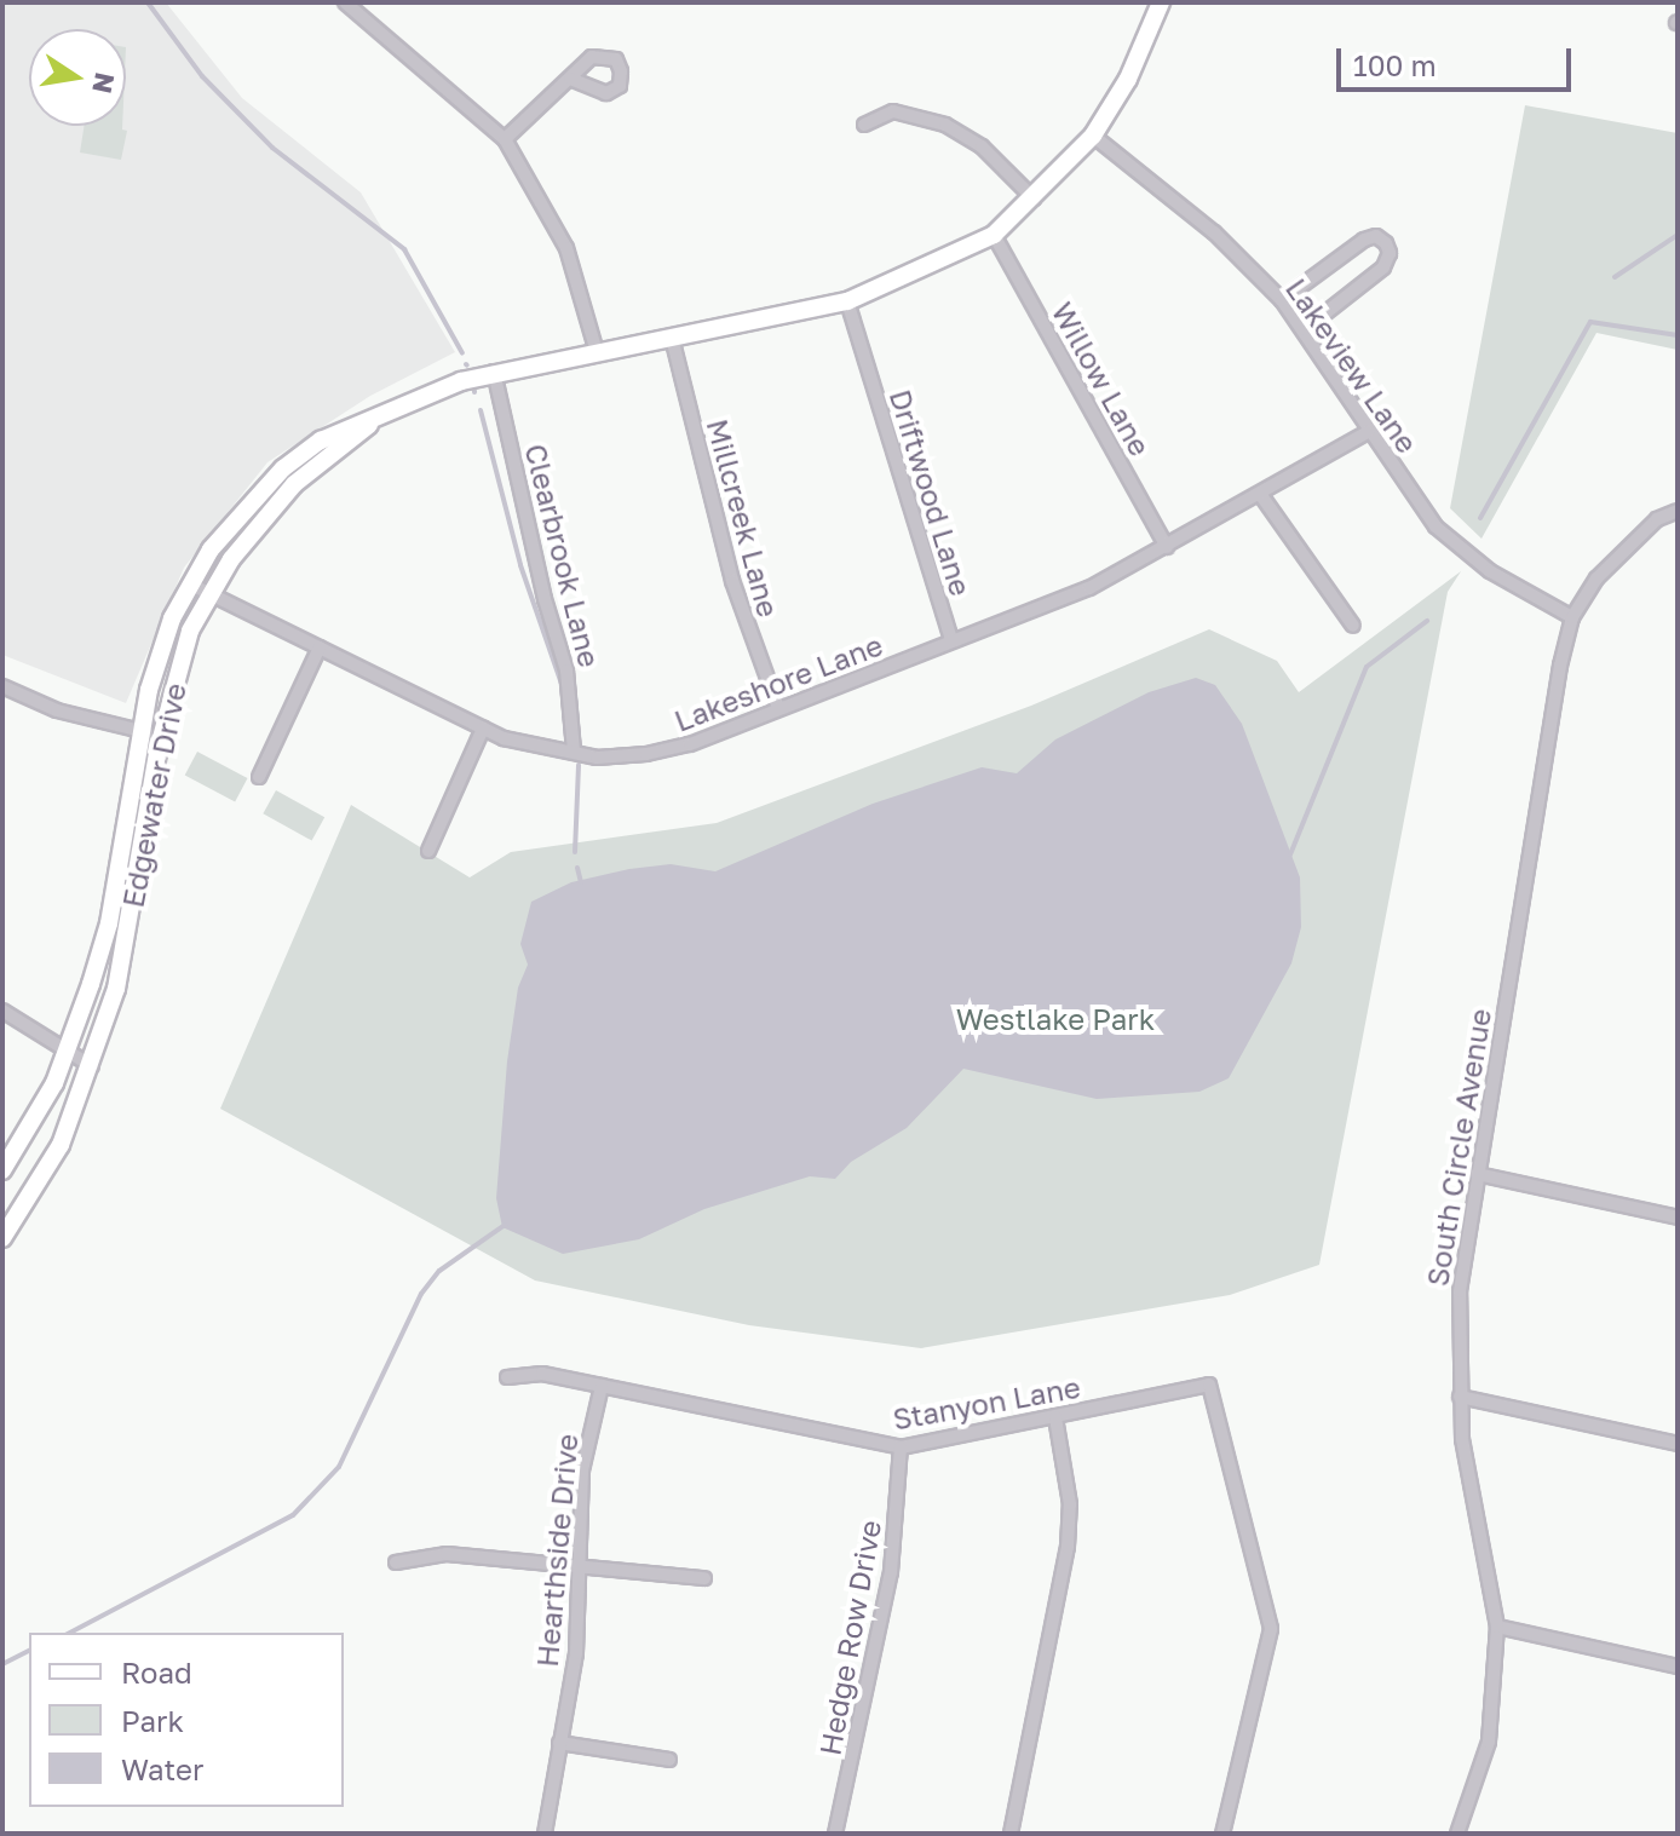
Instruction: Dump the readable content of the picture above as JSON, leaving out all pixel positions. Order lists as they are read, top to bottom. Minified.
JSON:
{"streets":{"street":["Lakeview Lane","Willow Lane","Driftwood Lane","Millcreek Lane","Clearbrook Lane","Lakeshore Lane","Edgewater Drive","South Circle Avenue","Stanyon Lane","Hearthside Drive","Hedge Row Drive"]},"crossings":[["Lakeview Lane","Lakeshore Lane"],["Lakeview Lane","Edgewater Drive"],["Lakeview Lane","South Circle Avenue"],["Willow Lane","Lakeshore Lane"],["Willow Lane","Edgewater Drive"],["Driftwood Lane","Lakeshore Lane"],["Driftwood Lane","Edgewater Drive"],["Millcreek Lane","Lakeshore Lane"],["Millcreek Lane","Edgewater Drive"],["Clearbrook Lane","Lakeshore Lane"],["Clearbrook Lane","Edgewater Drive"],["Lakeshore Lane","Edgewater Drive"],["Stanyon Lane","Hearthside Drive"],["Stanyon Lane","Hedge Row Drive"]],"parks":["Westlake Park"],"legend":["Road","Park","Water"],"scale_bar":"100 m","north":"right"}
